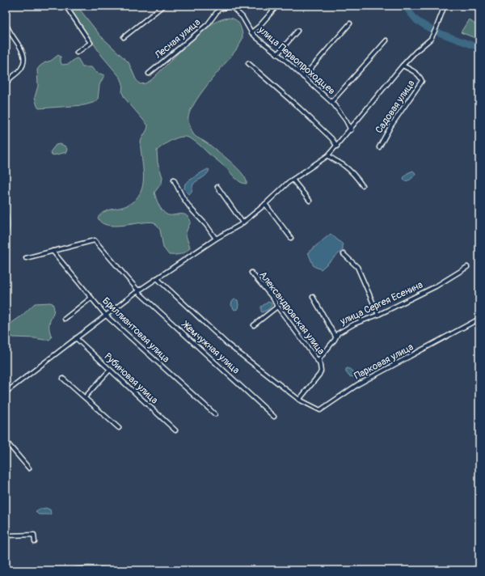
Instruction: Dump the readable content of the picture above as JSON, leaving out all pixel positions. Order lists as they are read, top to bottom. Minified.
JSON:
{"streets":{"street":["Лесная улица","улица Первопроходцев","Садовая улица","улица Сергея Есенина","Александровская улица","Бриллиантовая улица","Жемчужная улица","Парковая улица","Рубиновая улица"]},"crossings":[["Лесная улица","улица Первопроходцев"],["улица Сергея Есенина","Александровская улица"],["улица Сергея Есенина","Парковая улица"],["Бриллиантовая улица","Жемчужная улица"]]}
